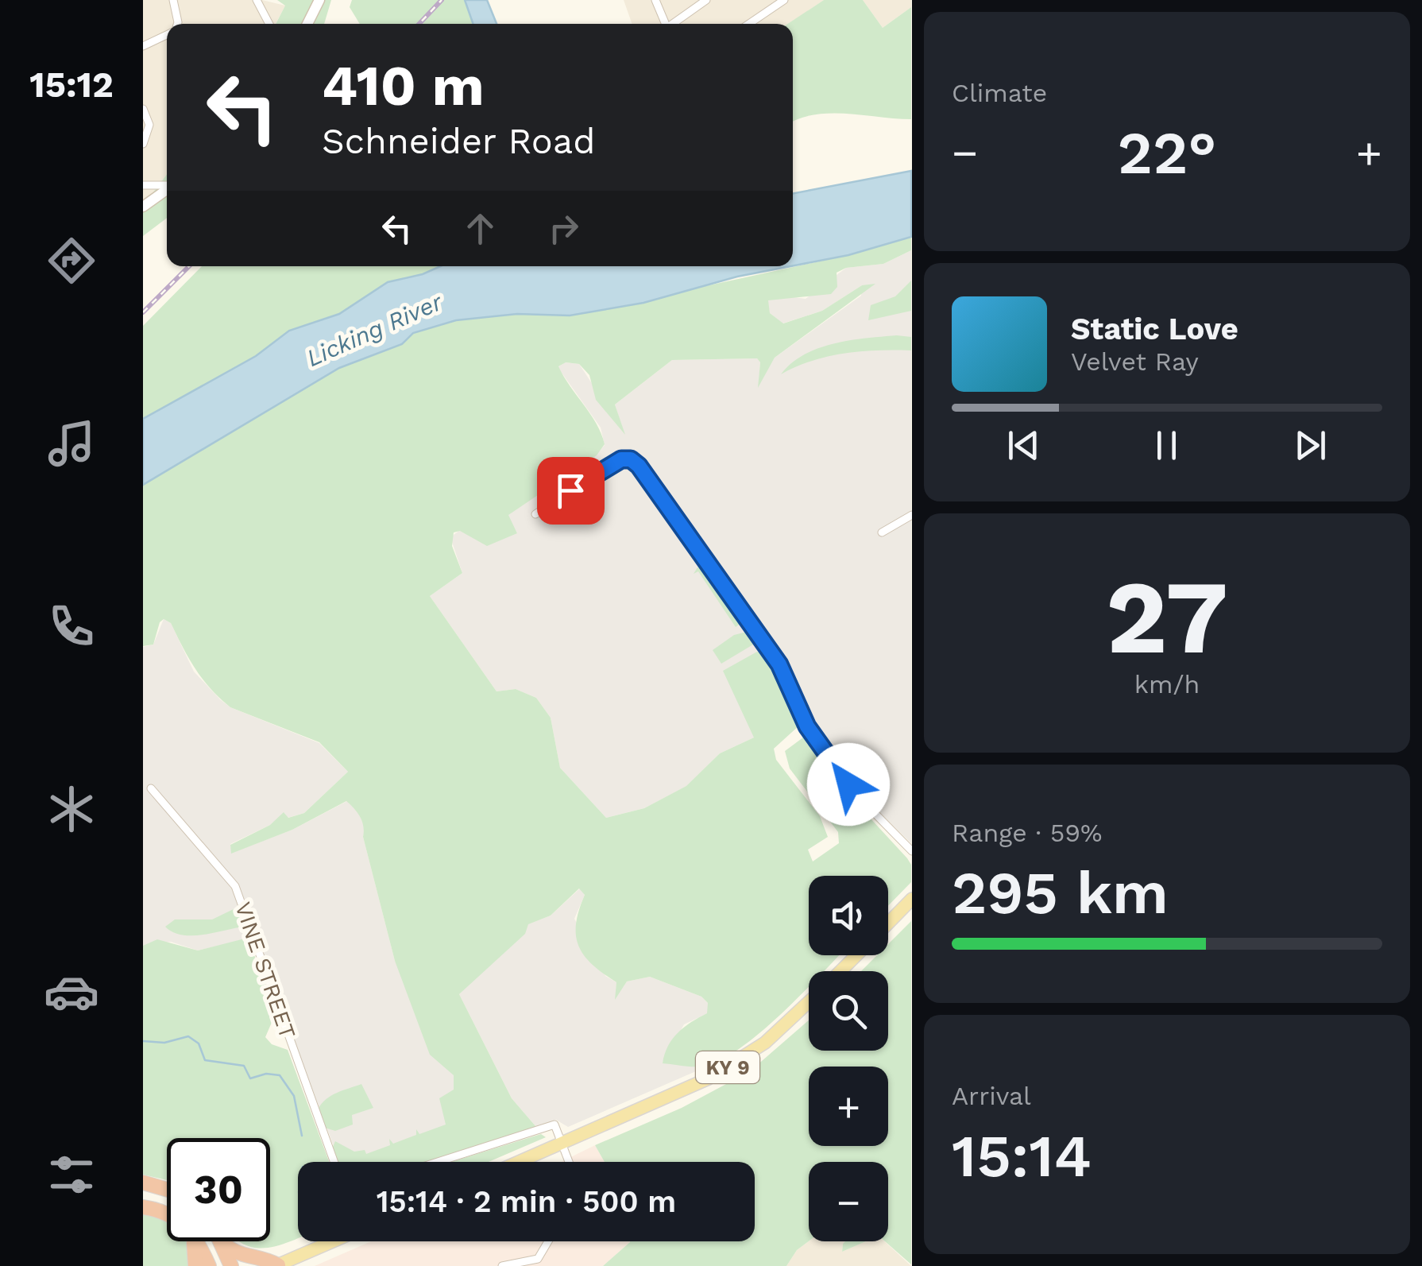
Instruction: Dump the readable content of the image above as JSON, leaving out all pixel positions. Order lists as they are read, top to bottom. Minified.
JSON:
{"streets":{"main road":["KY 9"],"street":["VINE STREET"]},"water":["Licking River"],"page":{"tabs":"15:12","tile":["Climate",["27","km/h"],["Range · 59%","295 km"],["Arrival","15:14"]],"turn":["410 m","Schneider Road"],"heat":["−","22°","+"],"song":["Static Love","Velvet Ray"],"map_buttons":["+","−"],"limit":"30","trip":"15:14 · 2 min · 500 m"}}
